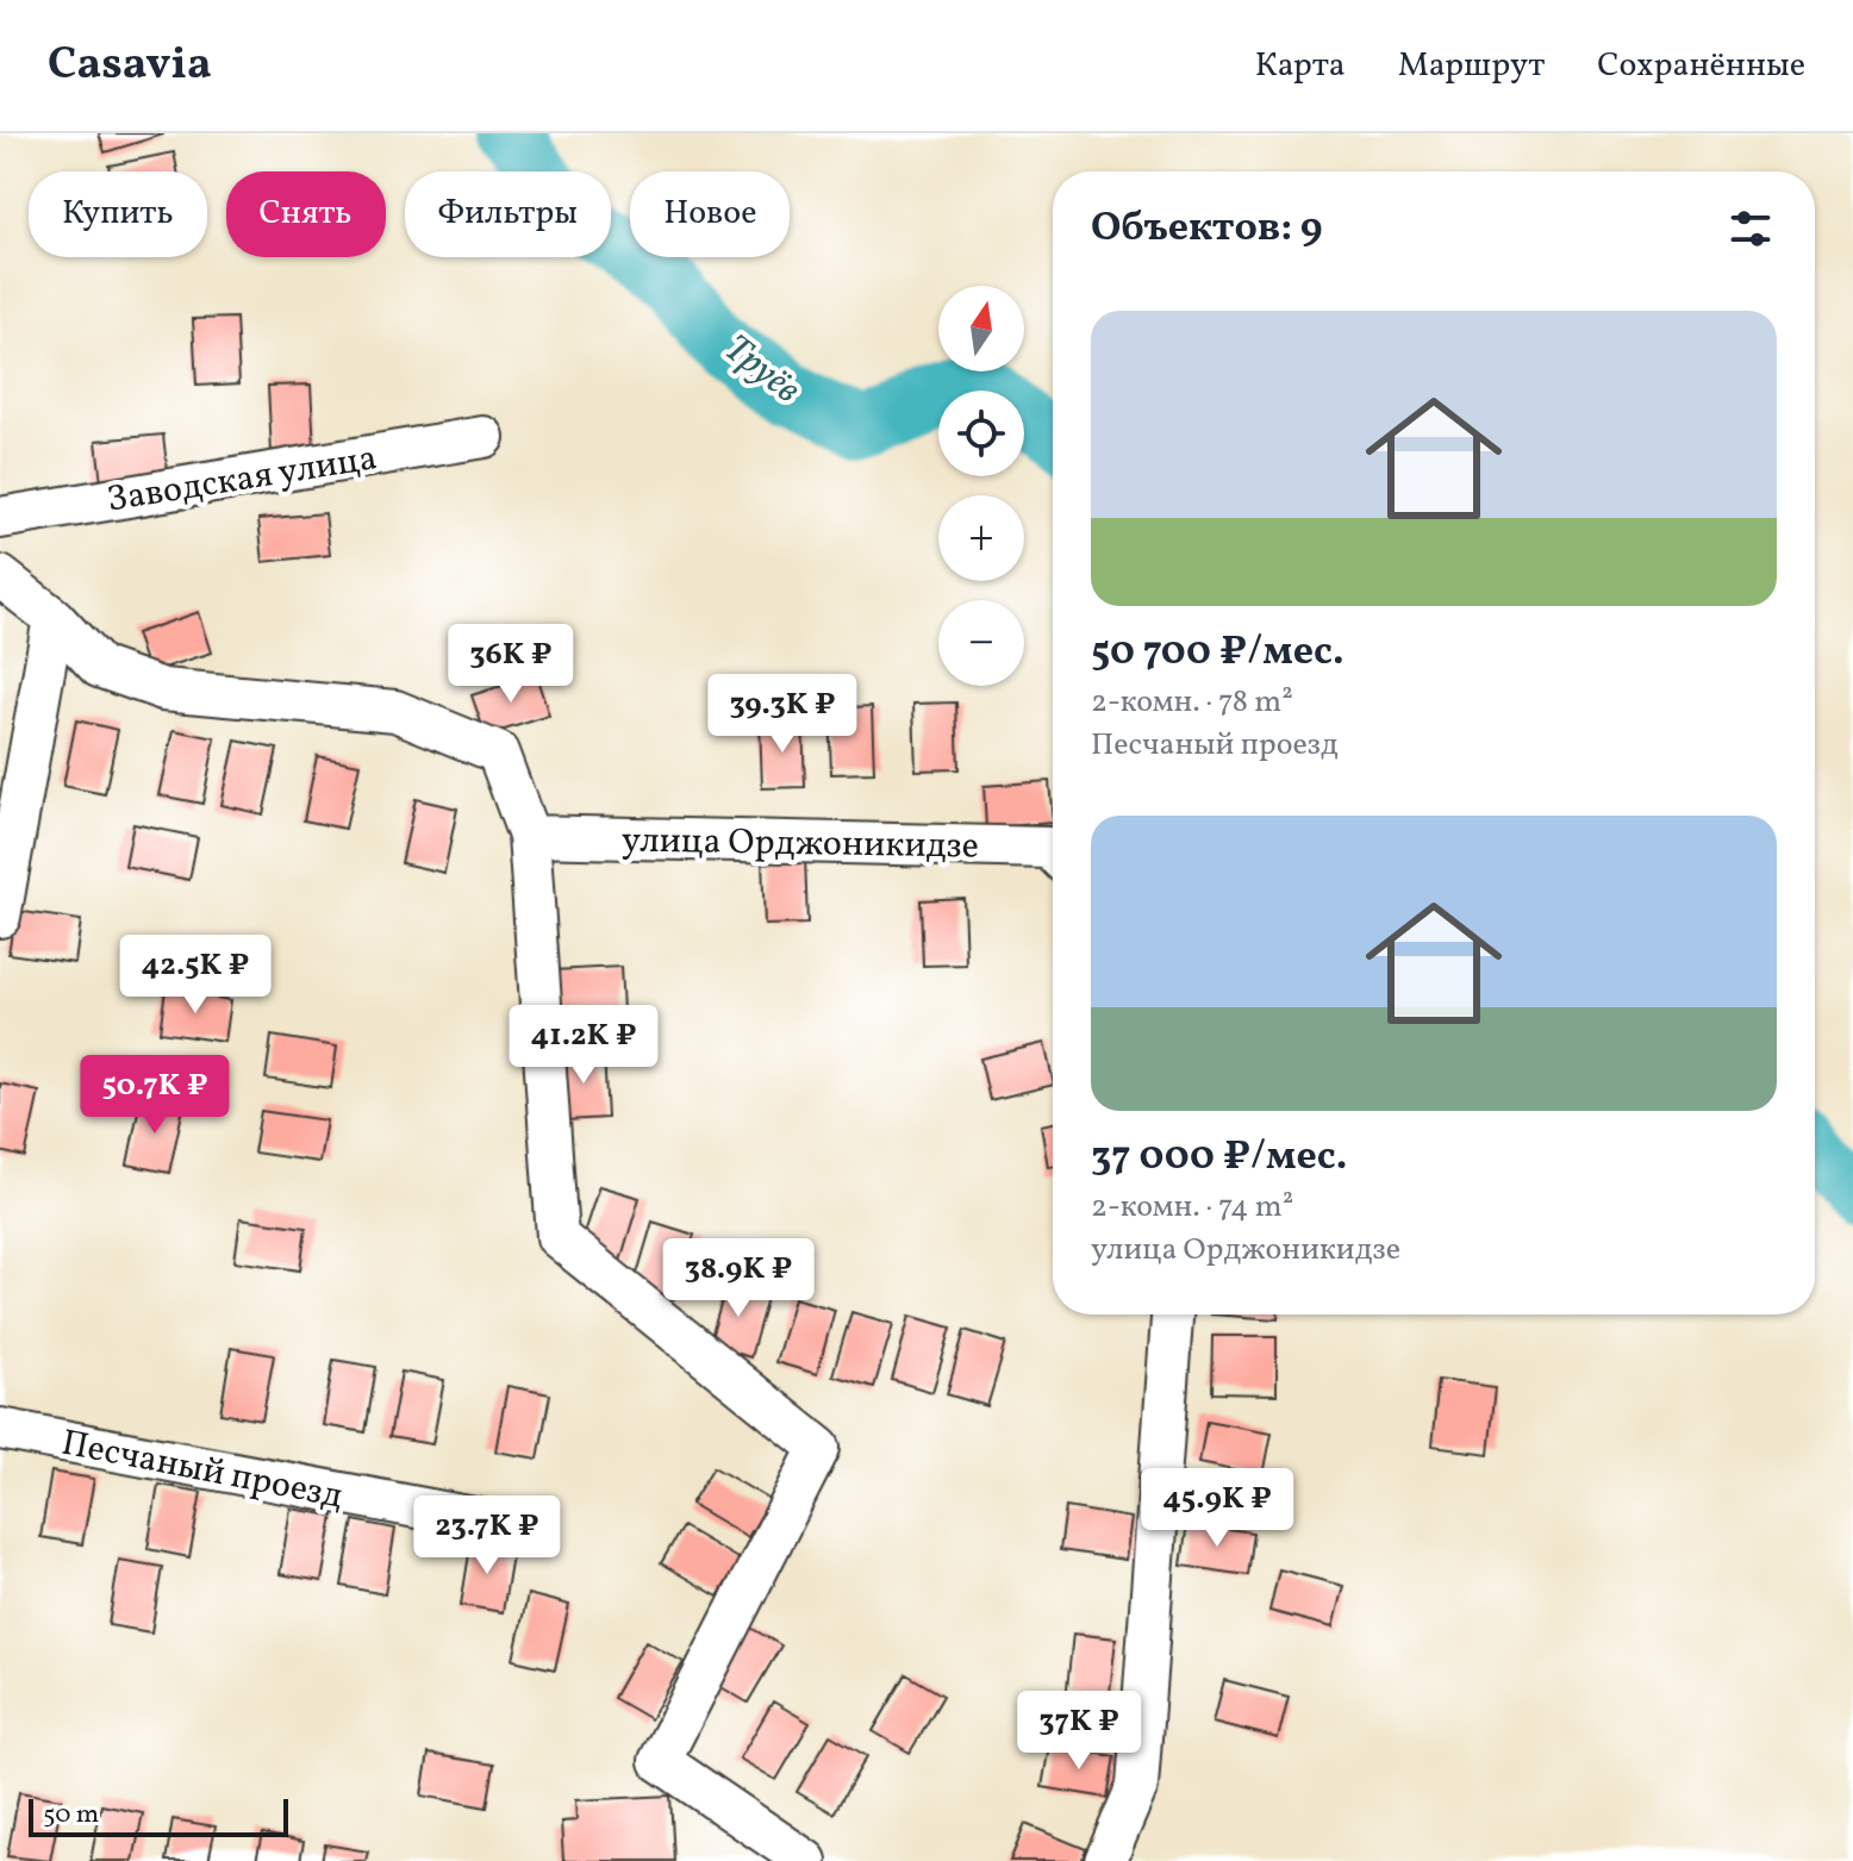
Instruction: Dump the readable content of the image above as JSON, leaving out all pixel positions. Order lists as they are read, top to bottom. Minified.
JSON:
{"streets":{"street":["Заводская улица","улица Орджоникидзе","Песчаный проезд"]},"water":["Труёв"],"scale_bar":"50 m","north":"top","page":{"header":"Casavia","nav":["Карта","Маршрут","Сохранённые"],"chip":["Купить","Снять","Фильтры","Новое"],"heading":"Объектов: 9","map_buttons":["+","−"],"list":[{"name":"50 700 ₽/мес.","note":"2-комн. · 78 m² · Песчаный проезд"},{"name":"37 000 ₽/мес.","note":"2-комн. · 74 m² · улица Орджоникидзе"}],"price":["36K ₽","39.3K ₽","42.5K ₽","41.2K ₽","50.7K ₽","38.9K ₽","45.9K ₽","23.7K ₽","37K ₽"],"scale":"50 m"}}
